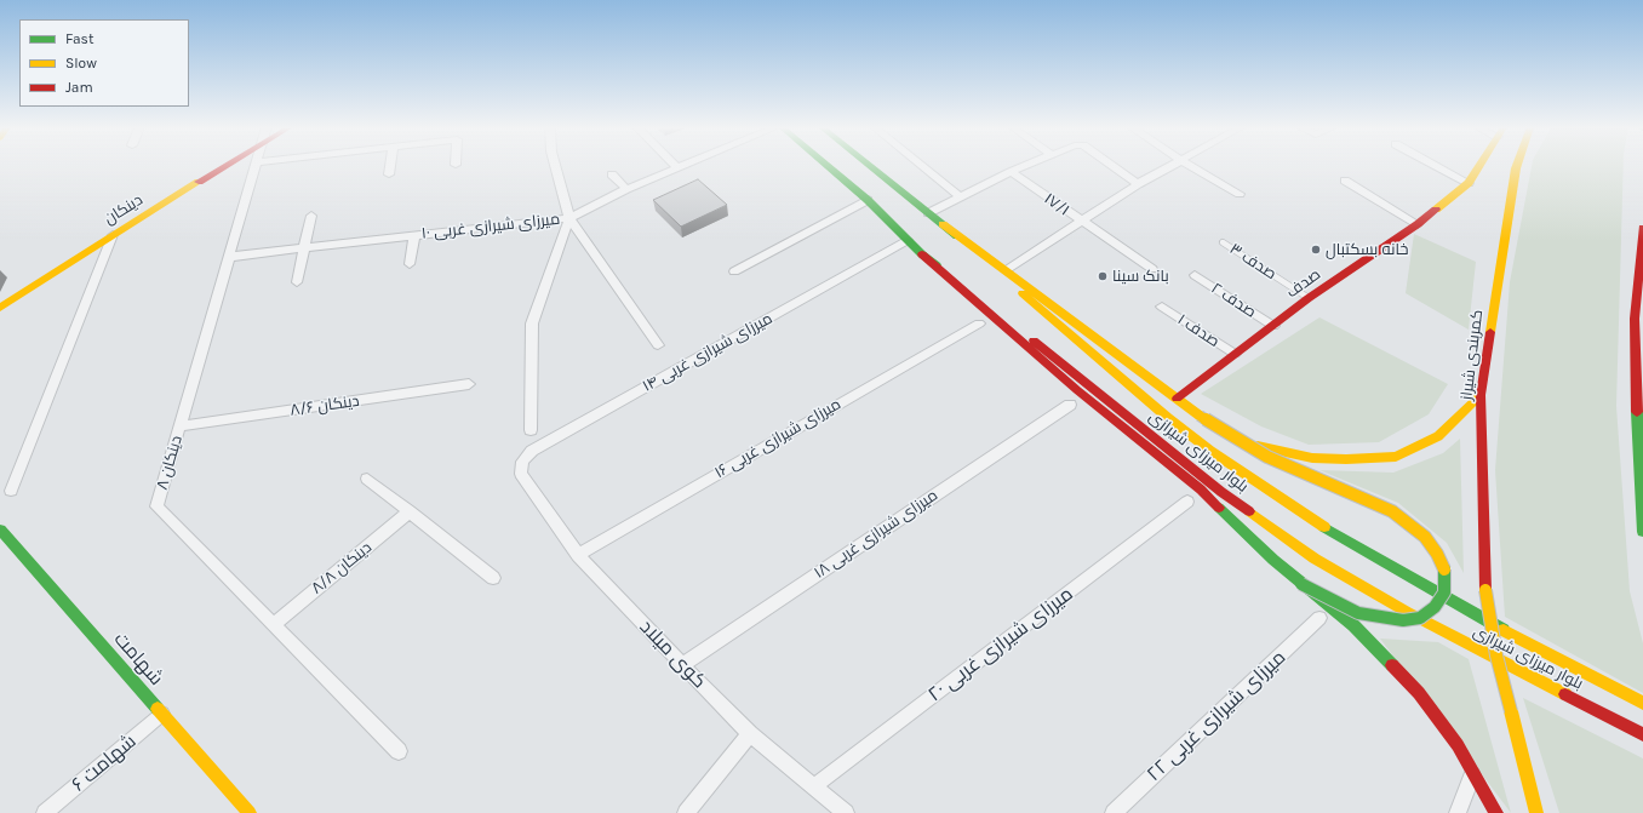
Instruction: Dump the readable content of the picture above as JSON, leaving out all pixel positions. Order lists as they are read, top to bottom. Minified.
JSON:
{"streets":{"main road":["دینکان","صدف","کمربندی شیراز","بلوار میرزای شیرازی","شهامت"],"street":["۱۷/۱","۱۰ میرزای شیرازی غربی","۲ صدف","۱ صدف","۱۴ میرزای شیرازی غربی","۸/۶ دینکان","۱۶ میرزای شیرازی غربی","۸ دینکان","۱۸ میرزای شیرازی غربی","۸/۸ دینکان","۲۰ میرزای شیرازی غربی","کوی میلاد","۲۲ میرزای شیرازی غربی","۶ شهامت"],"lane":["صدف ۳"]},"crossings":[["۱۰ میرزای شیرازی غربی","۸ دینکان"],["صدف ۳","صدف"],["صدف","۲ صدف"],["صدف","۱ صدف"],["۱۴ میرزای شیرازی غربی","بلوار میرزای شیرازی"],["۱۴ میرزای شیرازی غربی","کوی میلاد"],["۸/۶ دینکان","۸ دینکان"],["۱۶ میرزای شیرازی غربی","کوی میلاد"],["۸ دینکان","۸/۸ دینکان"],["۱۸ میرزای شیرازی غربی","کوی میلاد"],["۲۰ میرزای شیرازی غربی","کوی میلاد"],["شهامت","۶ شهامت"]],"places":["خانه بسکتبال","بانک سینا"],"legend":["Fast","Slow","Jam"]}
